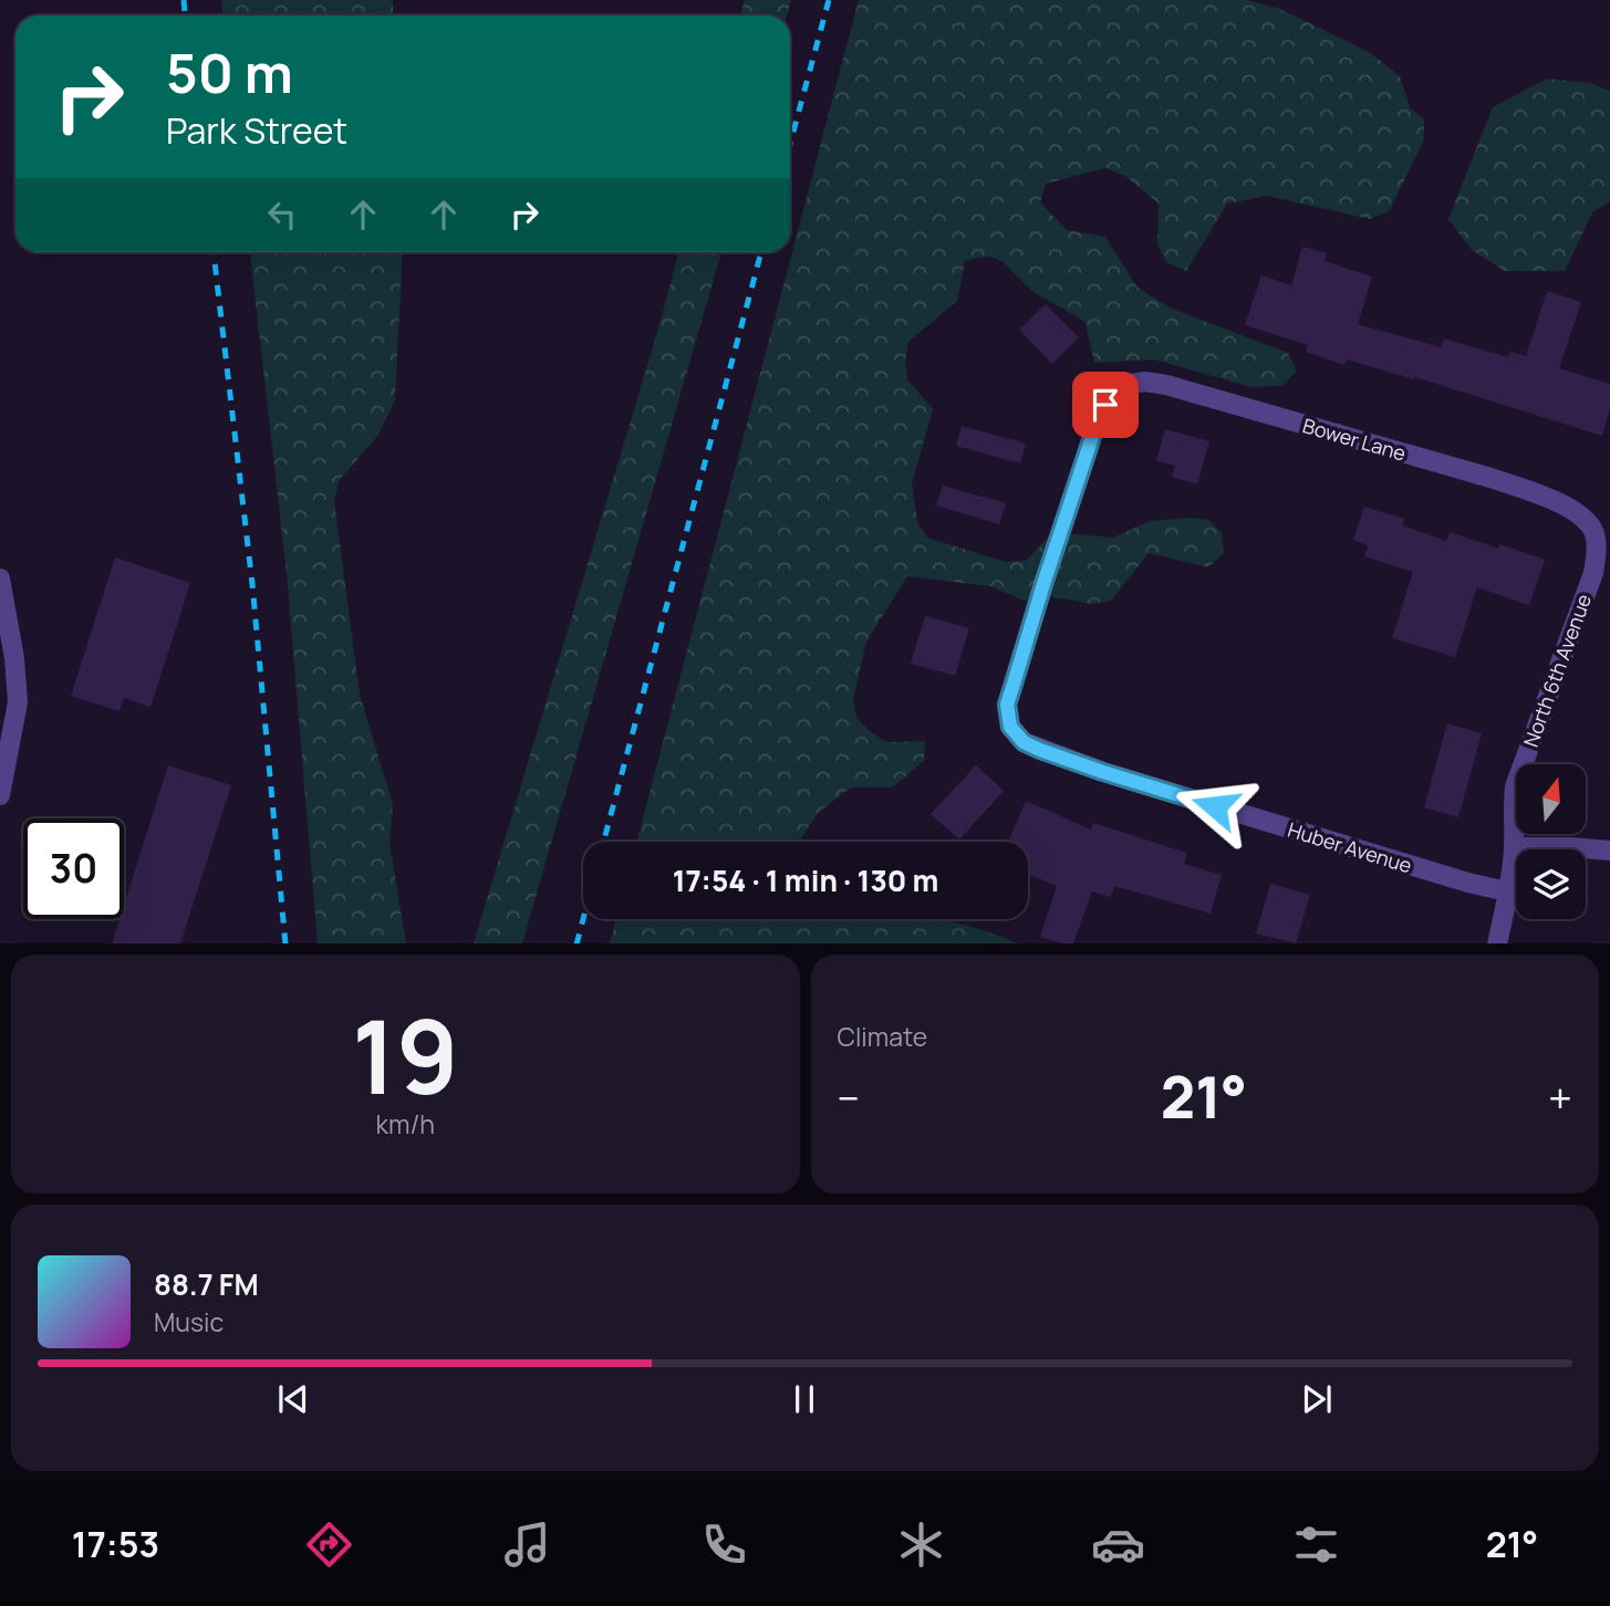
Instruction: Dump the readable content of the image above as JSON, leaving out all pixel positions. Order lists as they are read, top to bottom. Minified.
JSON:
{"streets":{"street":["Bower Lane","North 6th Avenue","Huber Avenue"]},"crossings":[["Bower Lane","North 6th Avenue"],["Bower Lane","Huber Avenue"],["North 6th Avenue","Huber Avenue"]],"north":"top","page":{"turn":["50 m","Park Street"],"limit":"30","trip":"17:54 · 1 min · 130 m","tile":[["19","km/h"],"Climate"],"heat":["−","21°","+"],"song":["88.7 FM","Music"],"tabs":["17:53","21°"]}}
